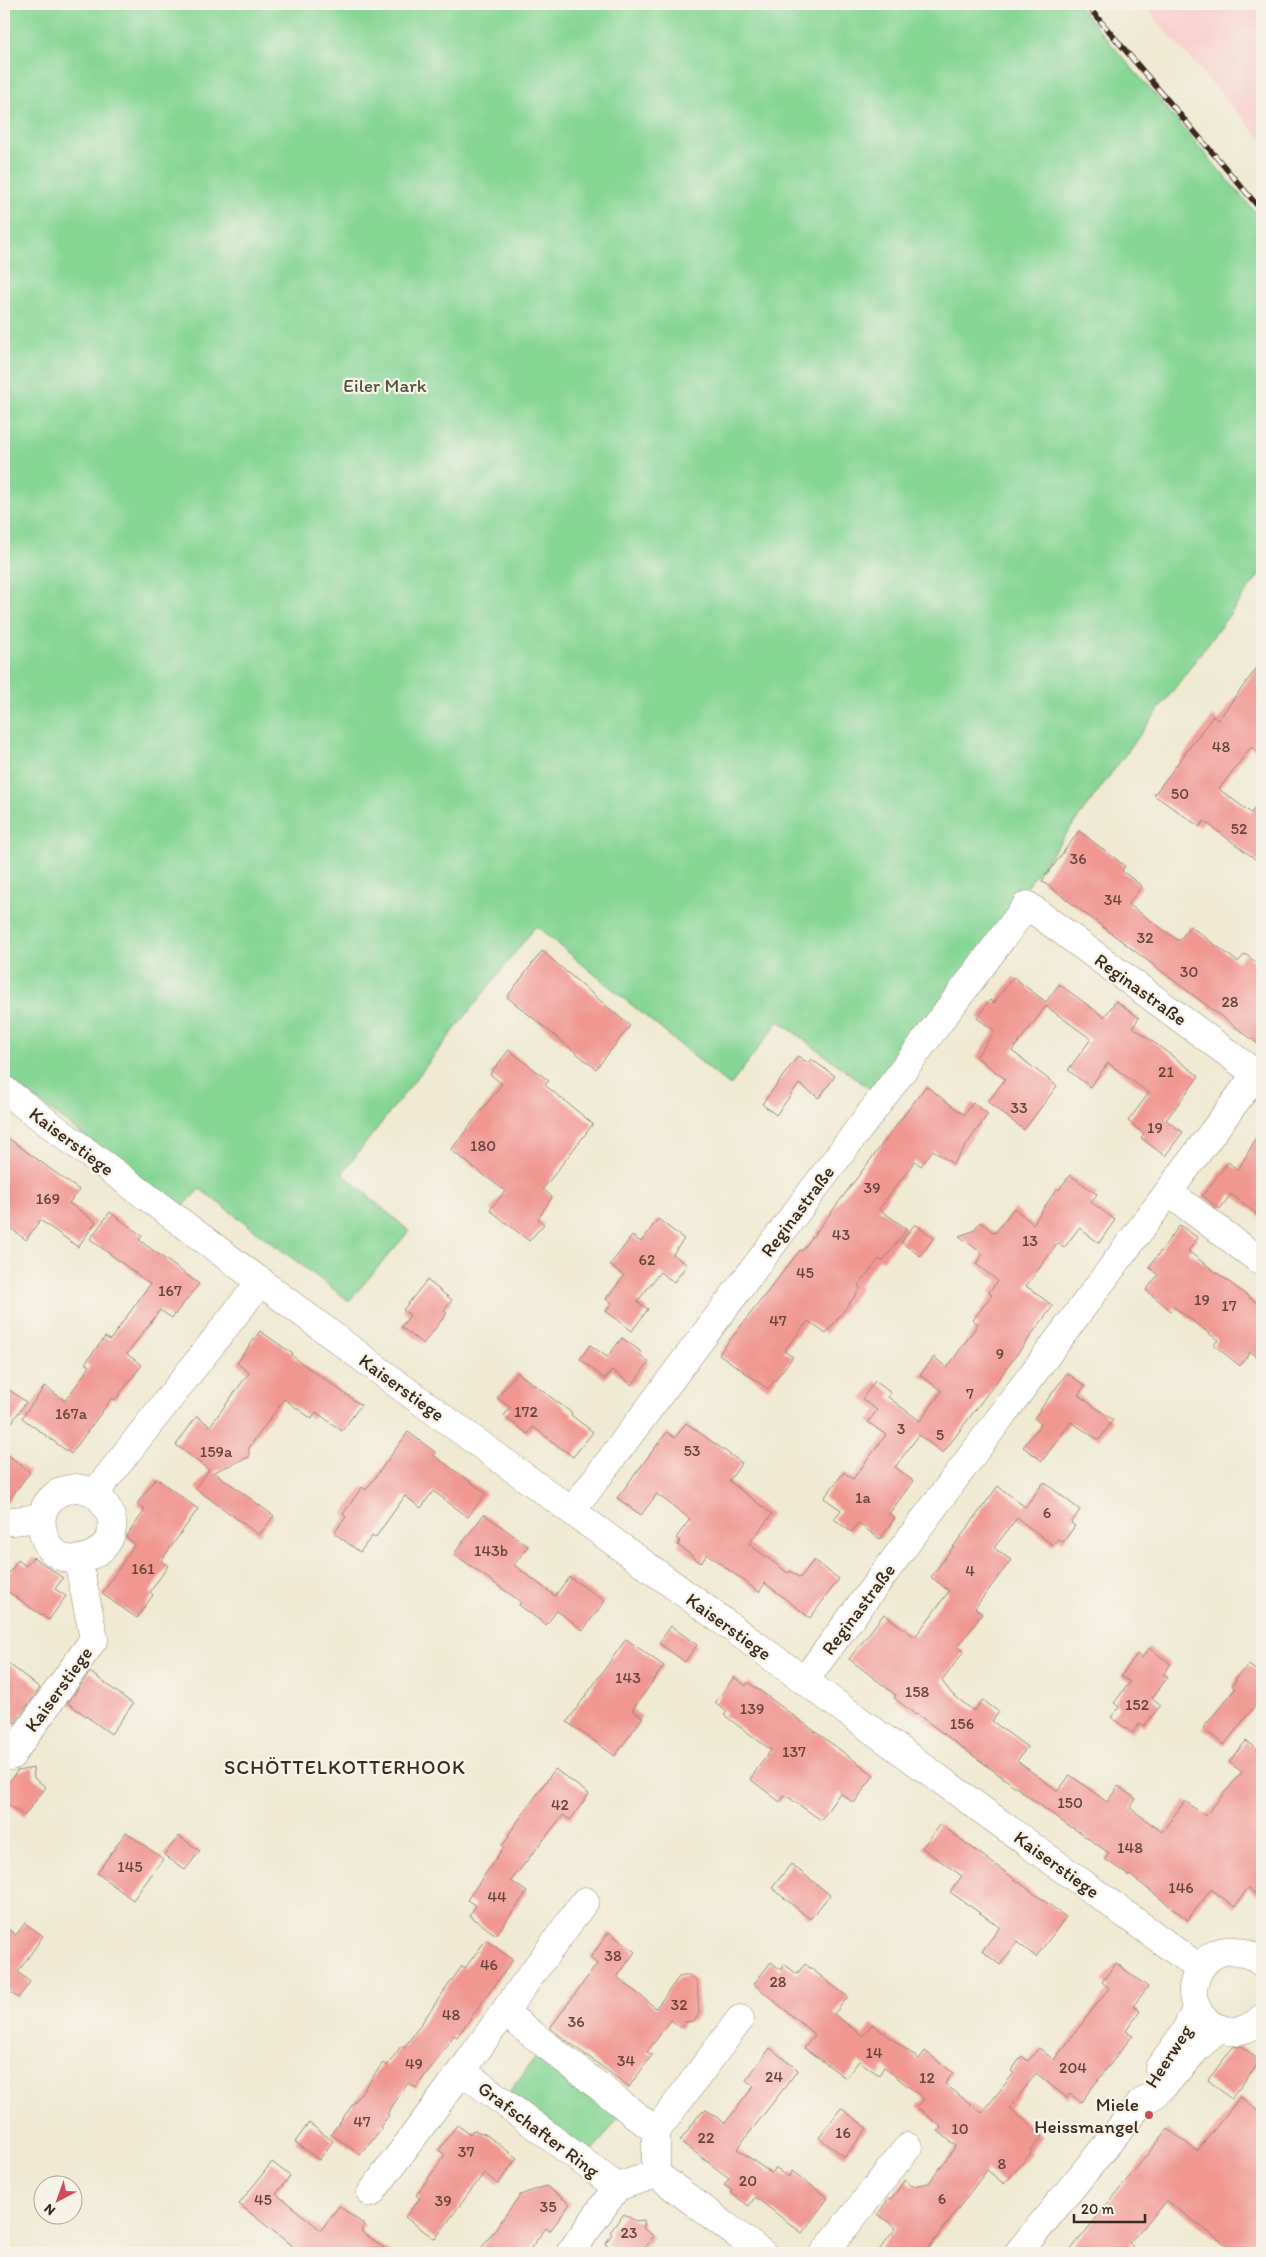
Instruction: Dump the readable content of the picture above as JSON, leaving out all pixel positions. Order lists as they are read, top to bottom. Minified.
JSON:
{"streets":{"street":["Reginastraße","Kaiserstiege","Heerweg","Grafschafter Ring"]},"crossings":[["Reginastraße","Kaiserstiege"]],"districts":["SCHÖTTELKOTTERHOOK"],"parks":["Eiler Mark"],"places":["Miele Heissmangel"],"house_numbers":["48","50","52","36","34","32","30","28","21","33","19","180","39","169","43","13","62","45","167","19","17","47","9","7","172","167a","3","5","53","159a","1a","6","143b","161","4","143","158","152","139","156","137","150","42","148","145","146","44","38","46","28","32","48","36","14","34","49","204","24","12","47","10","16","22","37","8","20","6","45","39","35","23"],"scale_bar":"20 m","north":"bottom left"}
